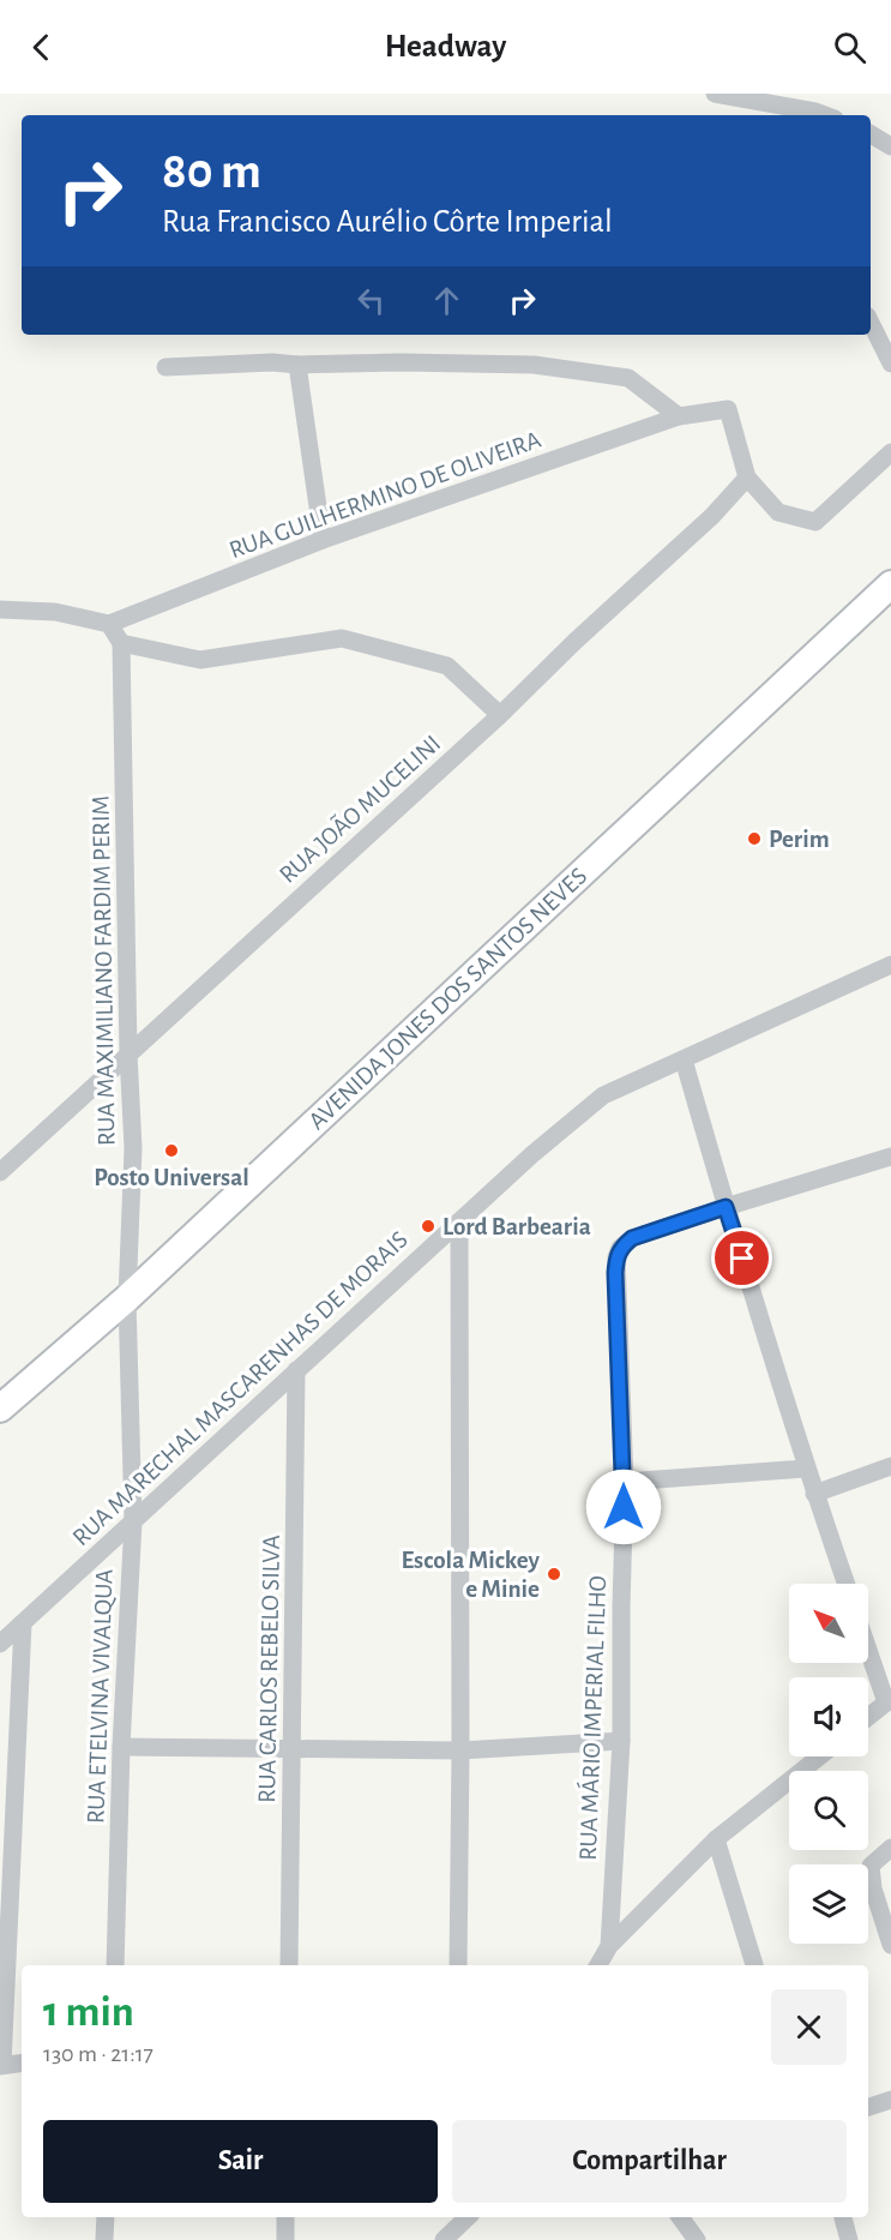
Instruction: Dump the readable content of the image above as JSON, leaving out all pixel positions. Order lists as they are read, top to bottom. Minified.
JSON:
{"streets":{"main road":["AVENIDA JONES DOS SANTOS NEVES"],"street":["RUA GUILHERMINO DE OLIVEIRA","RUA JOÃO MUCELINI","RUA MAXIMILIANO FARDIM PERIM","RUA MARECHAL MASCARENHAS DE MORAIS","RUA CARLOS REBELO SILVA","RUA ETELVINA VIVALQUA","RUA MÁRIO IMPERIAL FILHO"]},"crossings":[["RUA GUILHERMINO DE OLIVEIRA","RUA JOÃO MUCELINI"],["RUA JOÃO MUCELINI","RUA MAXIMILIANO FARDIM PERIM"],["RUA MAXIMILIANO FARDIM PERIM","AVENIDA JONES DOS SANTOS NEVES"],["RUA MAXIMILIANO FARDIM PERIM","RUA ETELVINA VIVALQUA"],["AVENIDA JONES DOS SANTOS NEVES","RUA ETELVINA VIVALQUA"],["RUA MARECHAL MASCARENHAS DE MORAIS","RUA CARLOS REBELO SILVA"],["RUA MARECHAL MASCARENHAS DE MORAIS","RUA ETELVINA VIVALQUA"]],"places":["Perim","Posto Universal","Lord Barbearia","Escola Mickey e Minie"],"north":"top left","page":{"header":"Headway","turn":["80 m","Rua Francisco Aurélio Côrte Imperial"],"heading":["1 min","130 m · 21:17"],"buttons":["Sair","Compartilhar"]}}
